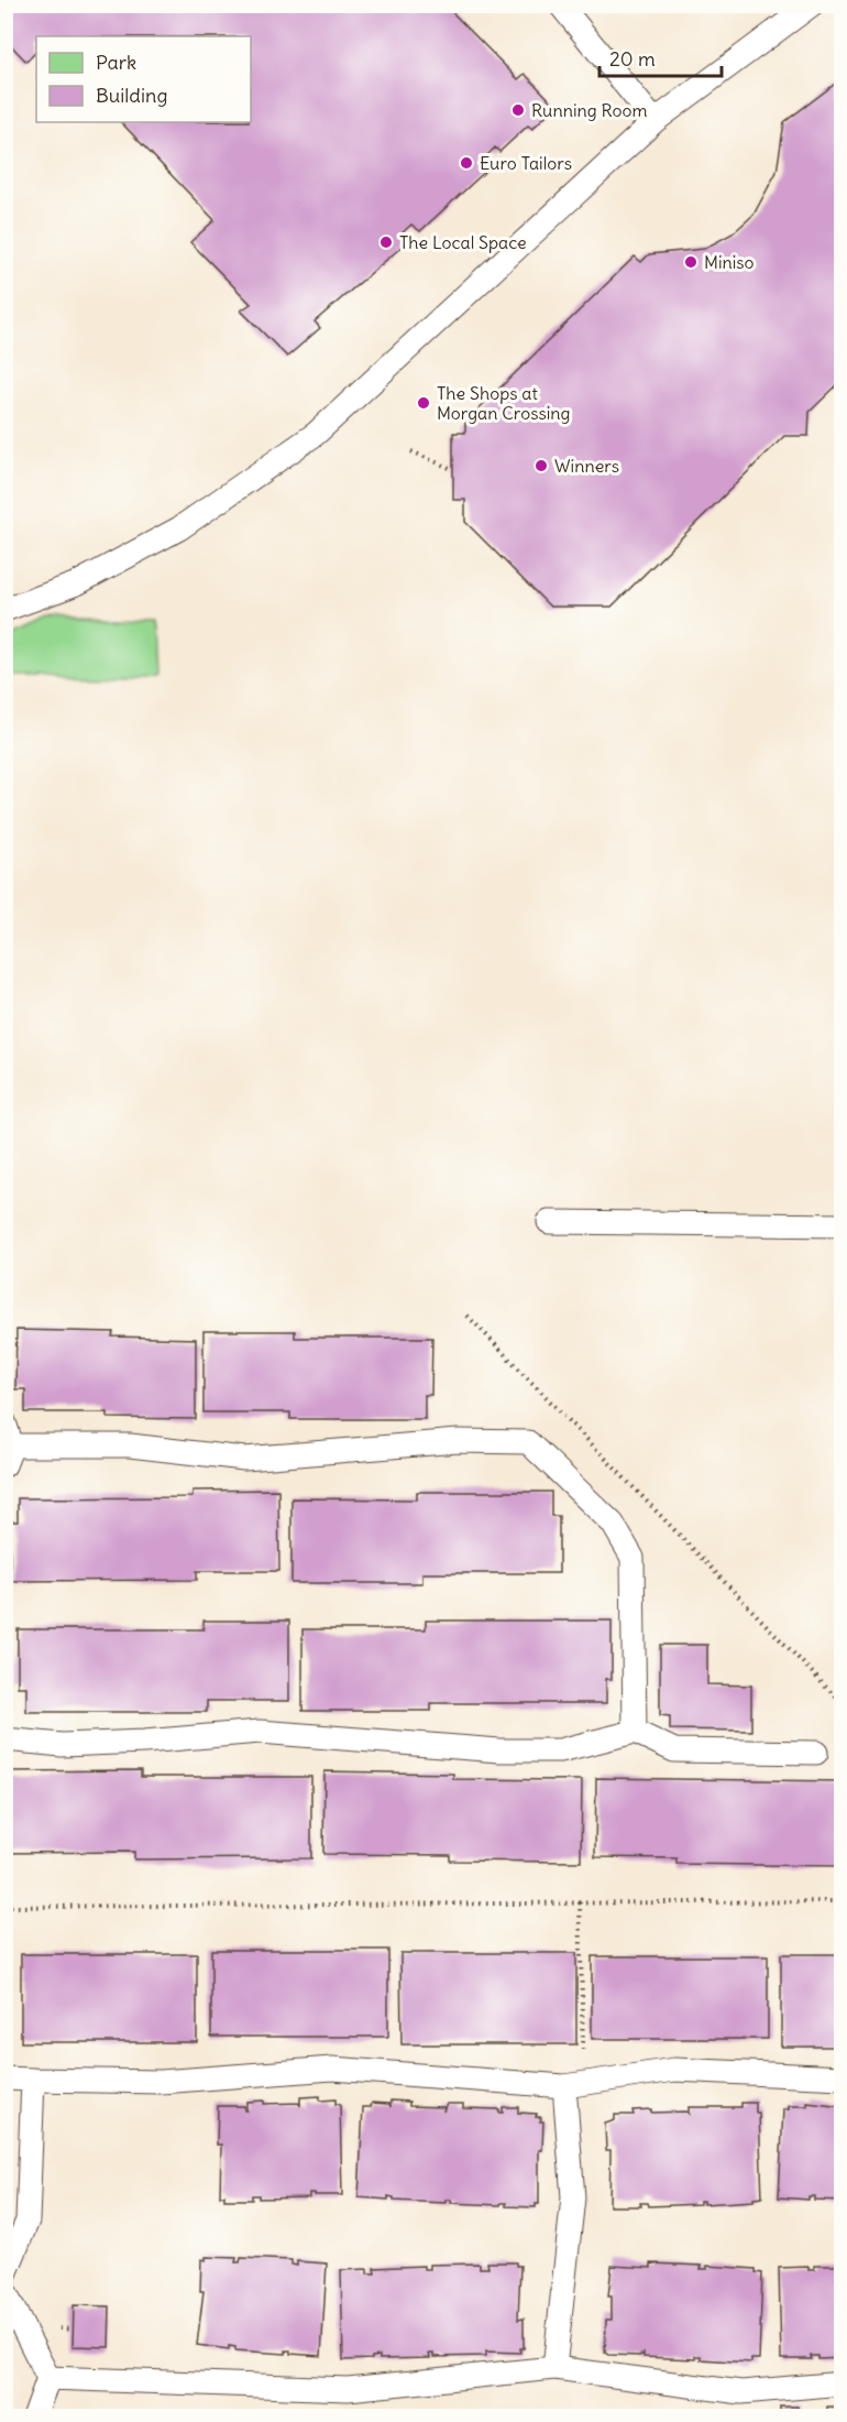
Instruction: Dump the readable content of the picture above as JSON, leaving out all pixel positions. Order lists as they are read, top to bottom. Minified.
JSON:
{"places":["Running Room","Euro Tailors","The Local Space","Miniso","The Shops at Morgan Crossing","Winners"],"legend":["Park","Building"],"scale_bar":"20 m"}
